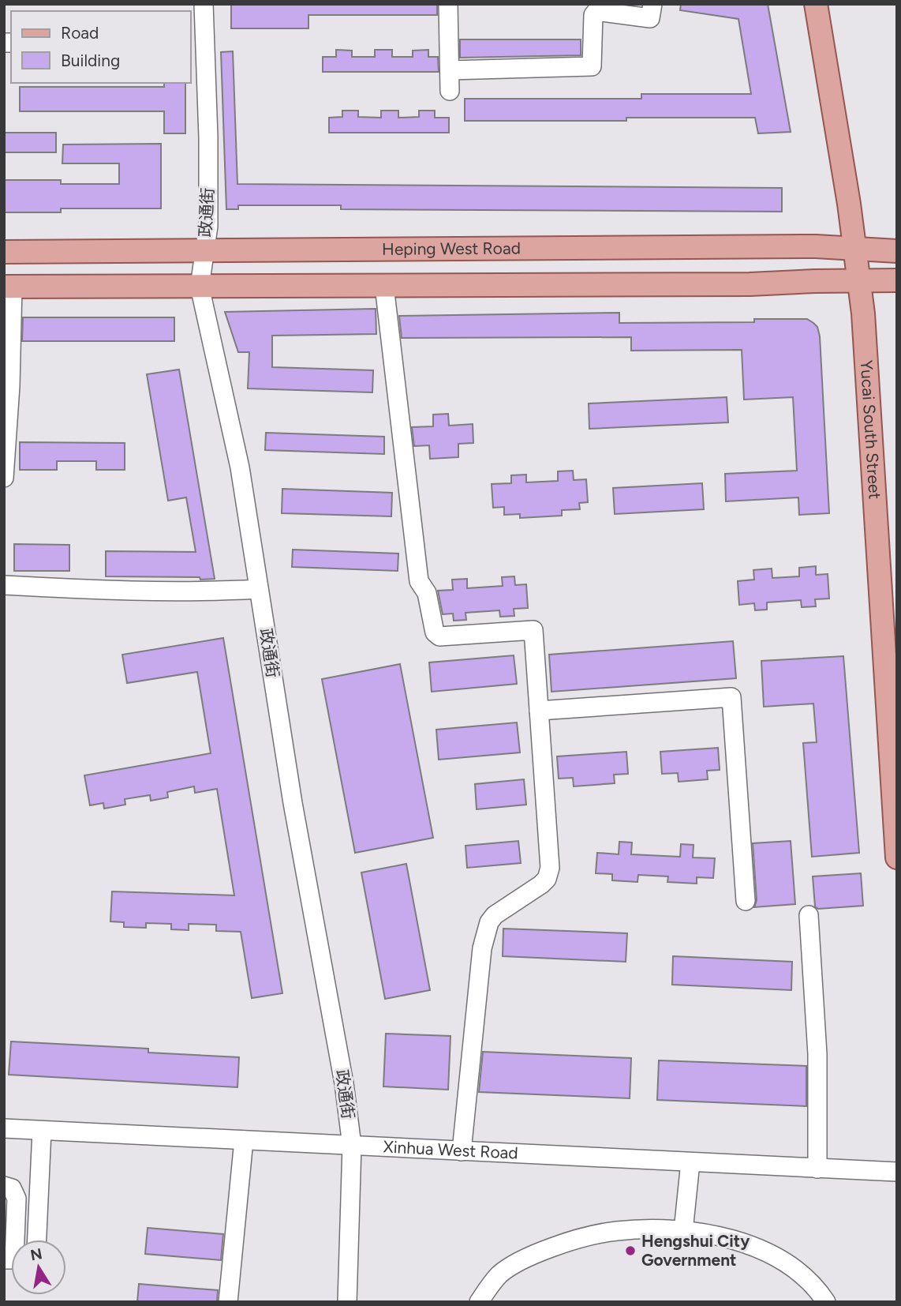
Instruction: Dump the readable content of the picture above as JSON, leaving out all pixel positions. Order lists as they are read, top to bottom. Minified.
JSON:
{"streets":{"main road":["Heping West Road","Yucai South Street"],"street":["政通街","Xinhua West Road"]},"crossings":[["政通街","Heping West Road"],["政通街","Xinhua West Road"],["Heping West Road","Yucai South Street"]],"places":["Hengshui City Government"],"legend":["Road","Building"],"north":"top"}
